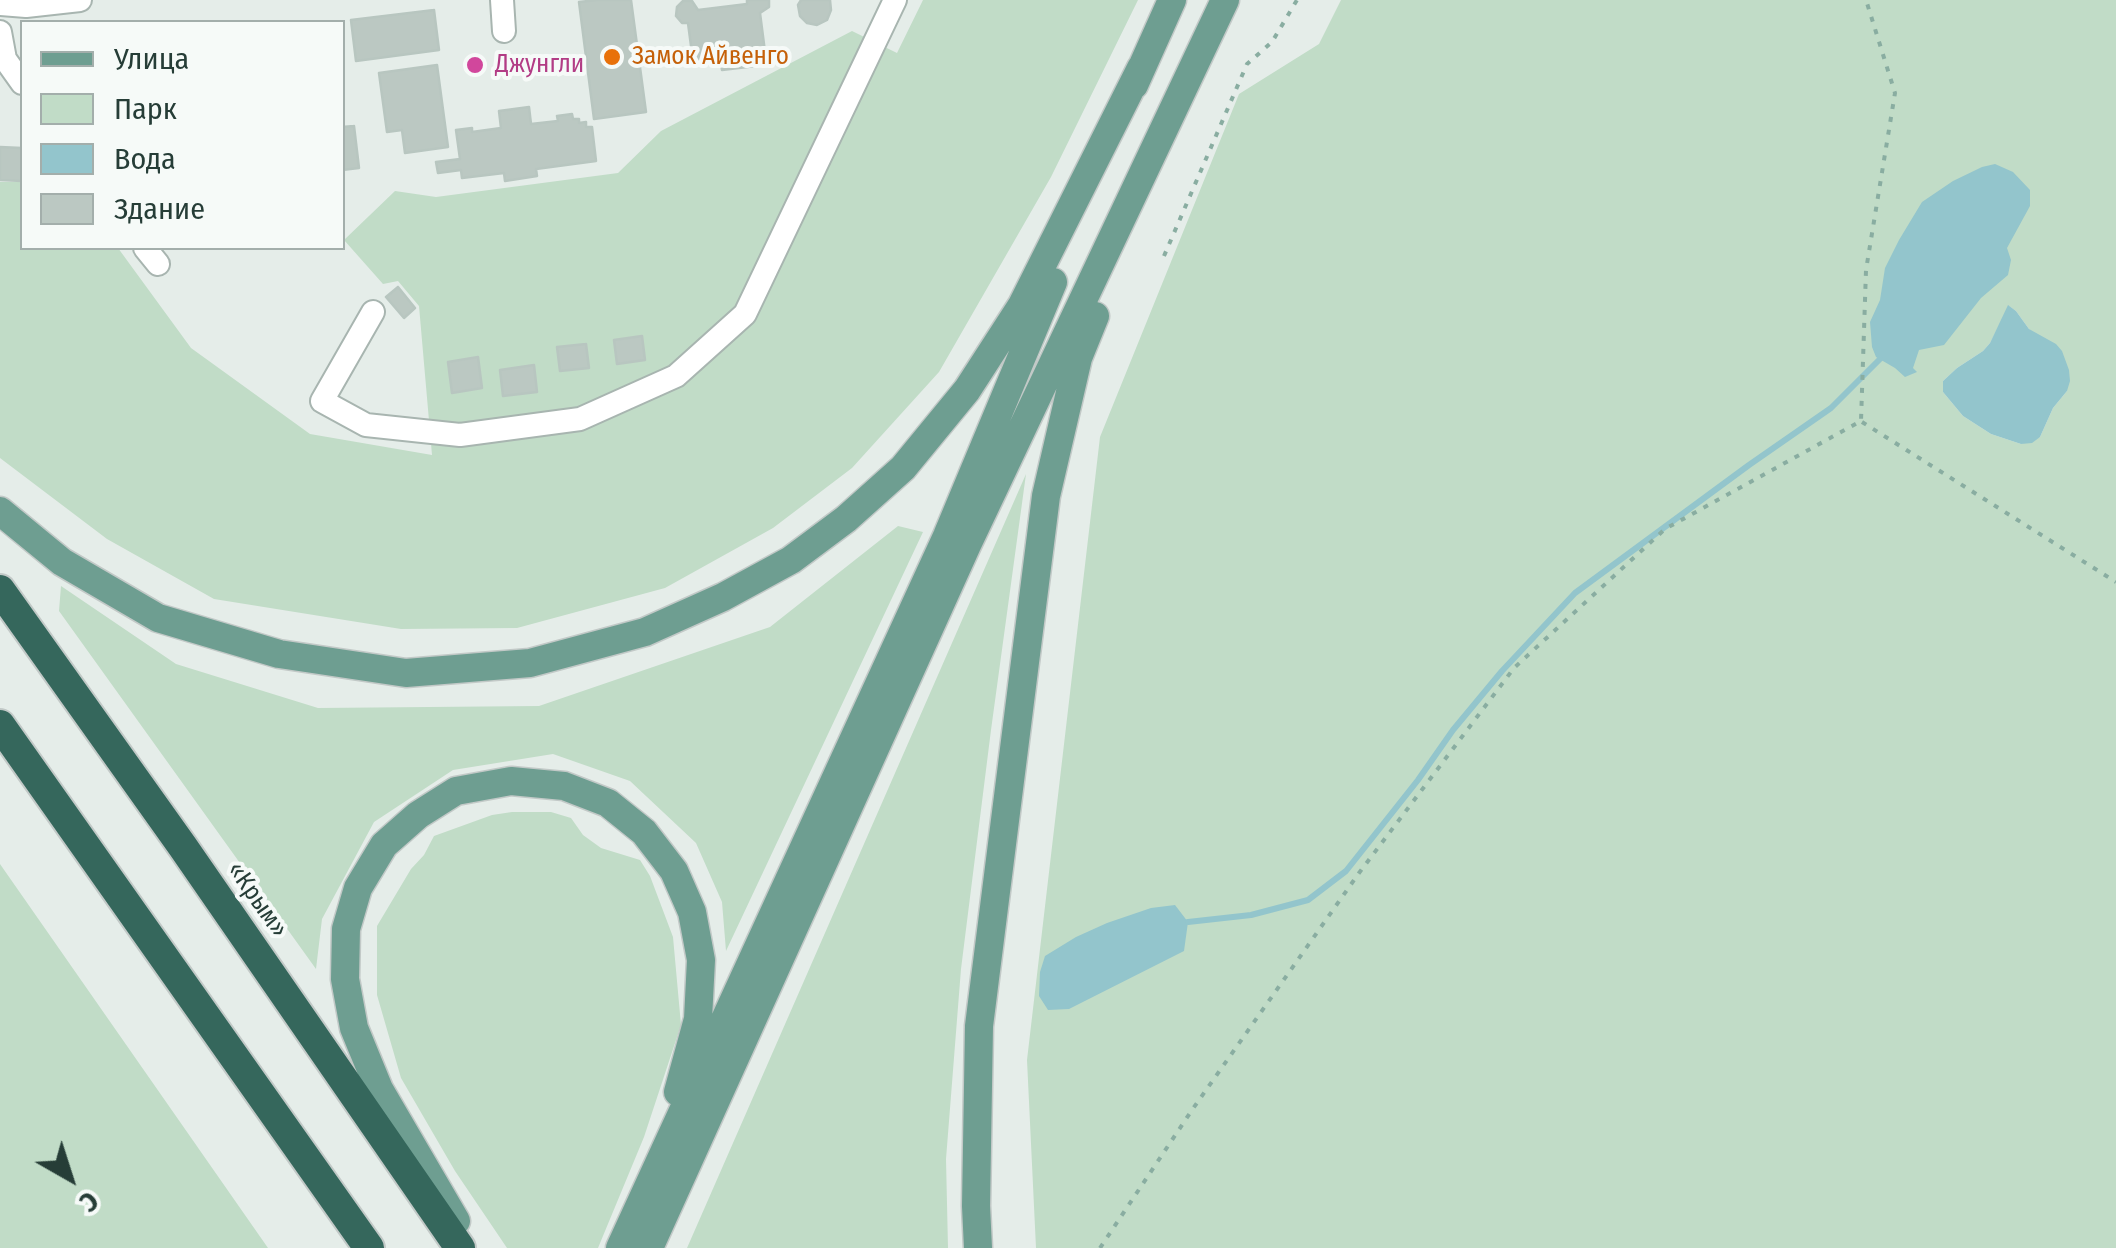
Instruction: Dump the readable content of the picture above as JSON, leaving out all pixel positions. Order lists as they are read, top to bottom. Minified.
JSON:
{"streets":{"highway":["«Крым»"]},"places":["Замок Айвенго","Джунгли"],"legend":["Улица","Парк","Вода","Здание"],"north":"bottom right"}
